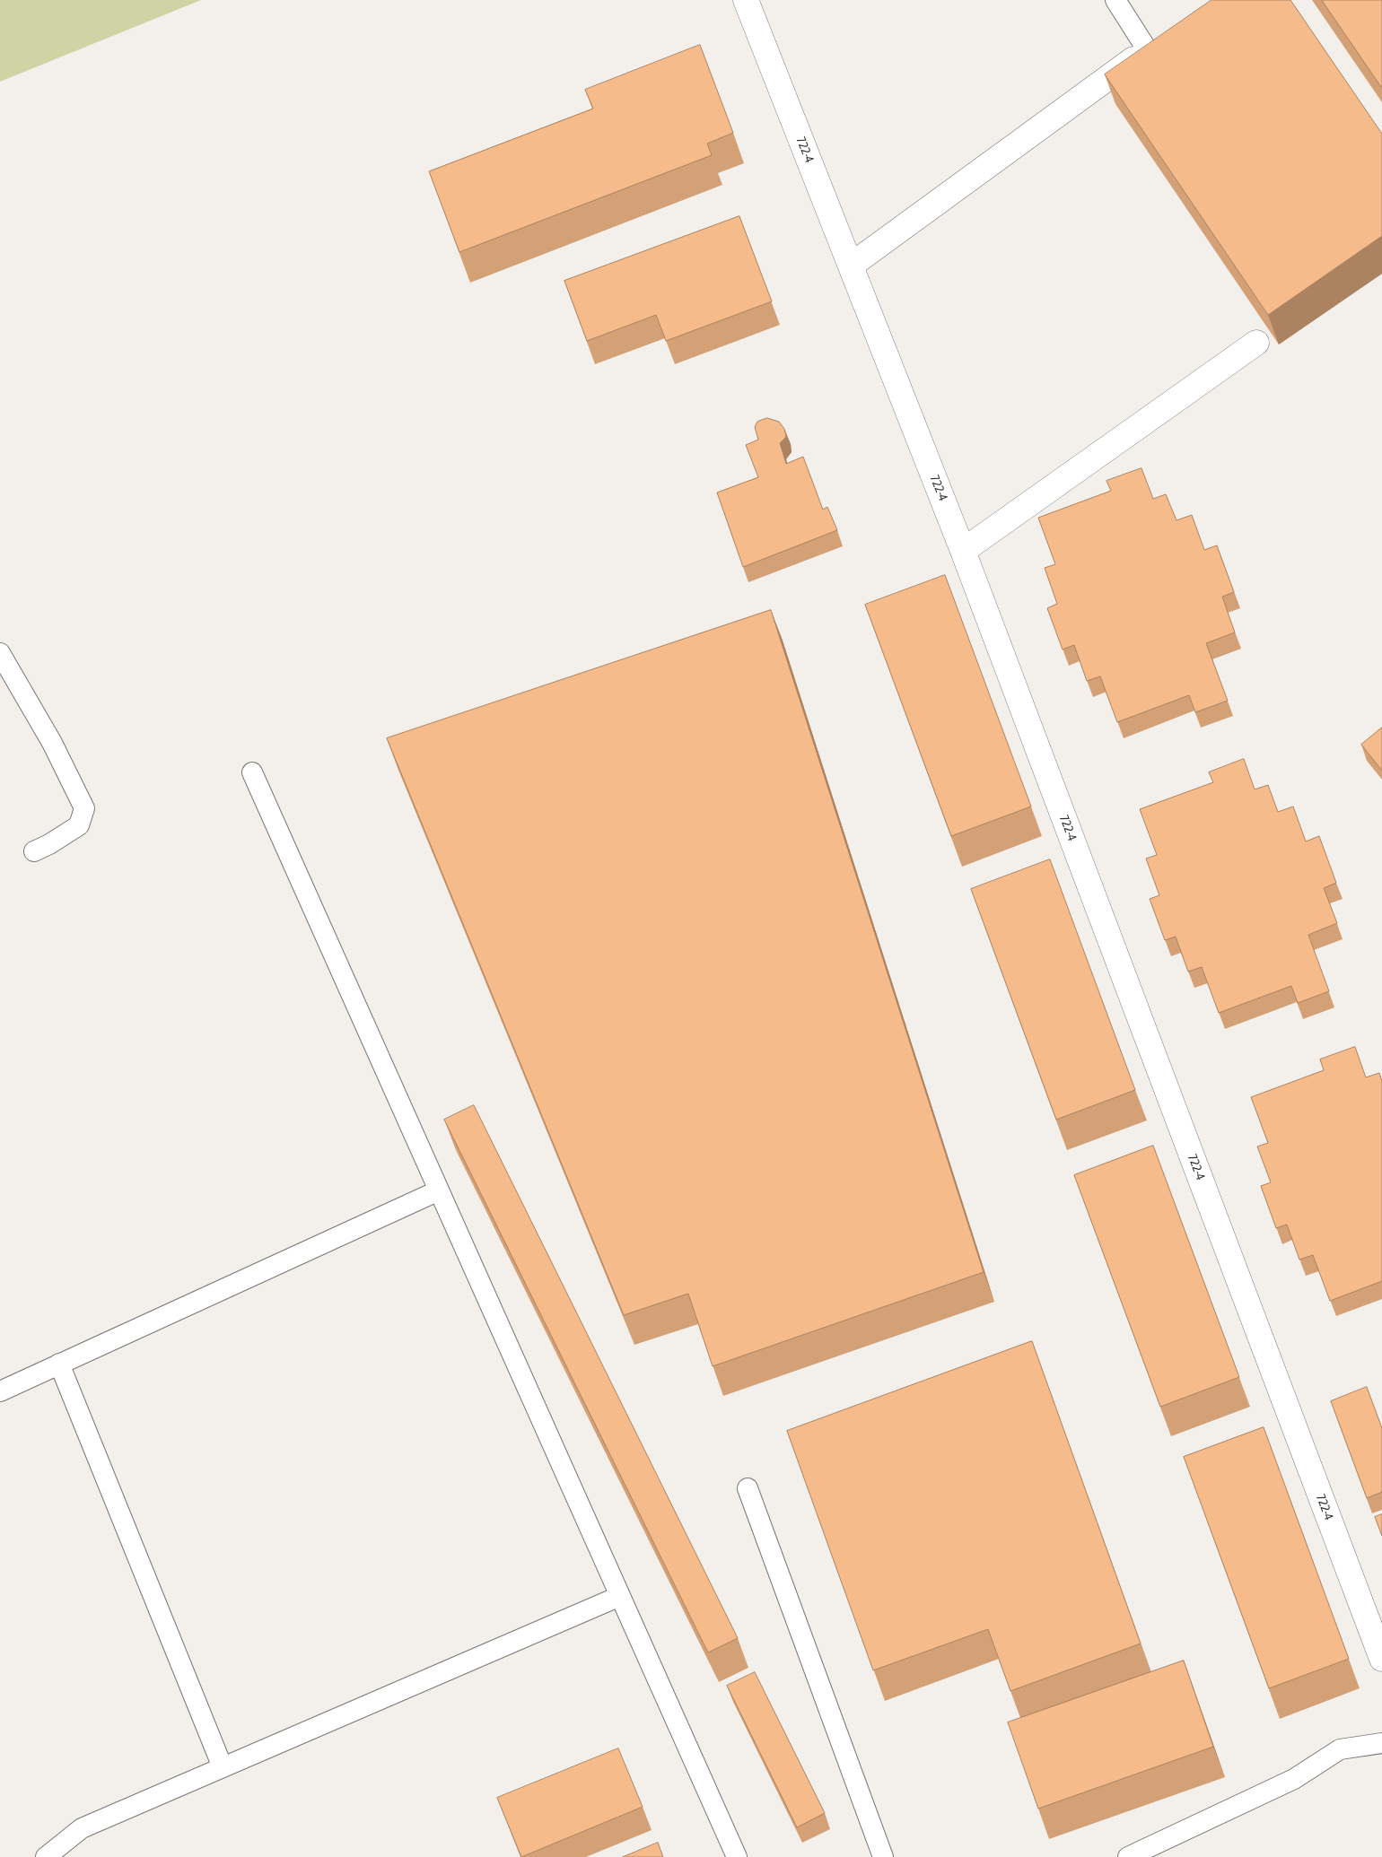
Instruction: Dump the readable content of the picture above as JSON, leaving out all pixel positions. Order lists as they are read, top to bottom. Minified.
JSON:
{"streets":{"street":["722-4"]}}
